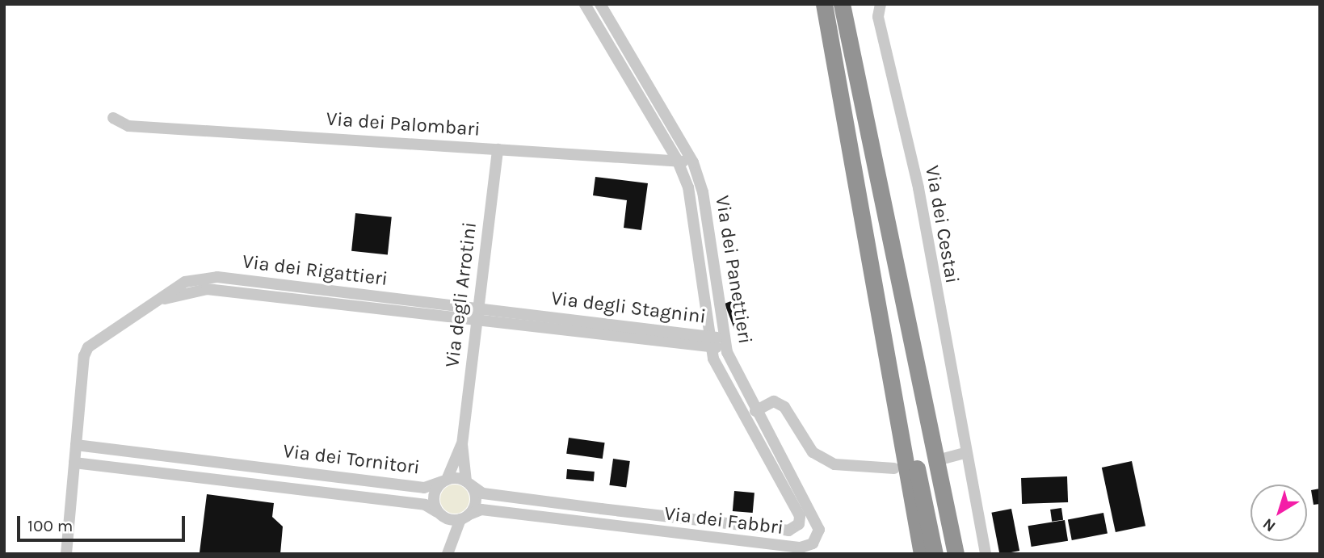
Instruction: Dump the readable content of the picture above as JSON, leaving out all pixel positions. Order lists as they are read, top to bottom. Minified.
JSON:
{"streets":{"street":["Via dei Palombari","Via dei Cestai","Via dei Panettieri","Via dei Rigattieri","Via degli Arrotini","Via degli Stagnini","Via dei Tornitori","Via dei Fabbri"]},"crossings":[["Via dei Palombari","Via dei Panettieri"],["Via dei Palombari","Via degli Arrotini"],["Via dei Panettieri","Via degli Stagnini"],["Via dei Panettieri","Via dei Fabbri"],["Via dei Rigattieri","Via degli Arrotini"],["Via dei Rigattieri","Via degli Stagnini"],["Via dei Rigattieri","Via dei Tornitori"],["Via degli Arrotini","Via degli Stagnini"],["Via dei Tornitori","Via dei Fabbri"]],"scale_bar":"100 m","north":"bottom left"}
